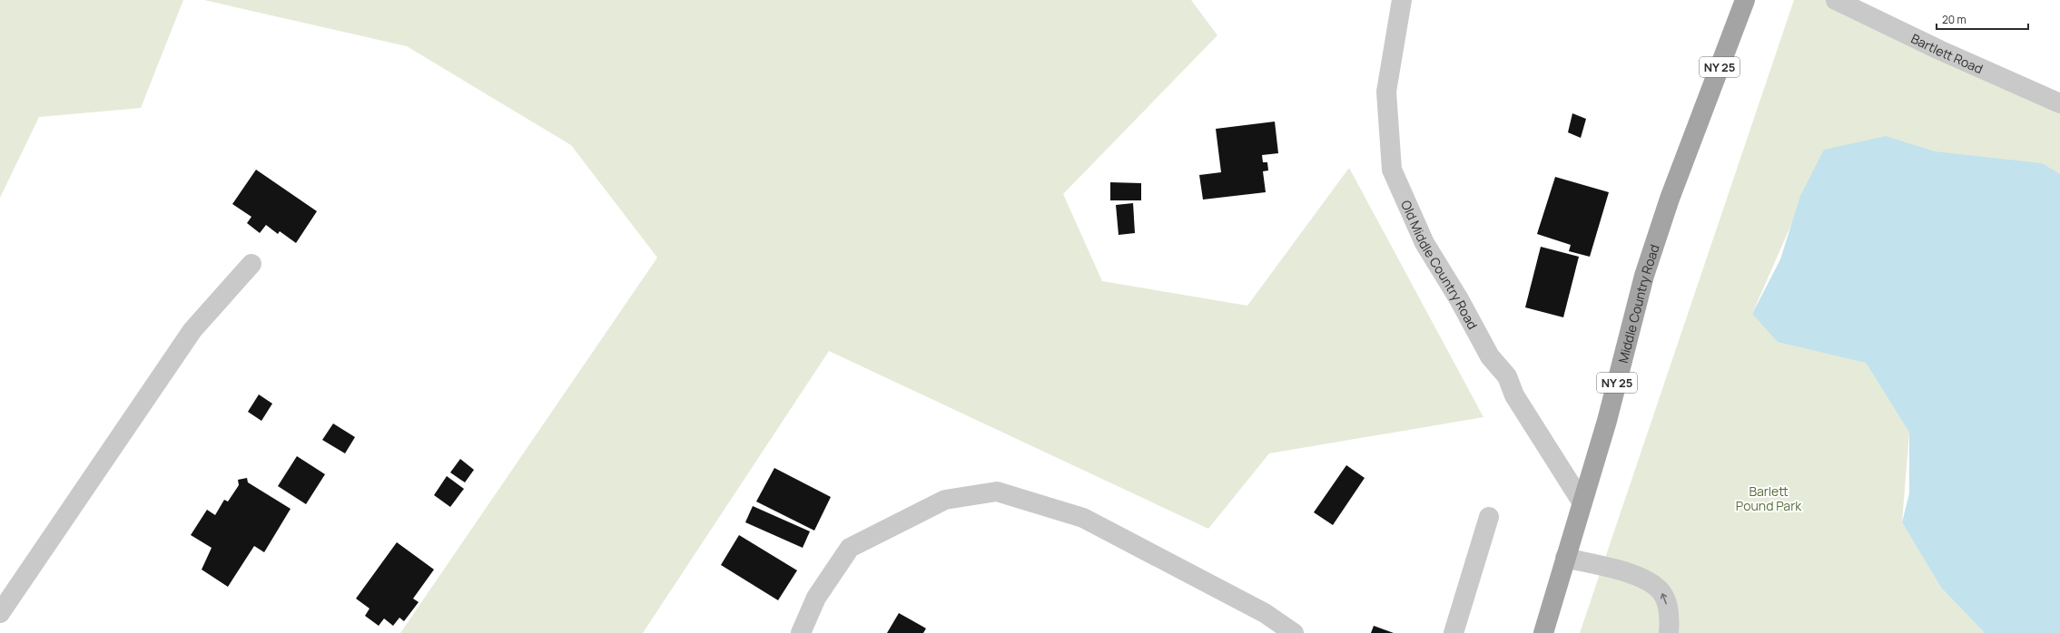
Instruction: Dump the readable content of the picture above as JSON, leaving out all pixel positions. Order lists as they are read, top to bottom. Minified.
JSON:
{"streets":{"main road":["NY 25","Middle Country Road"],"street":["Bartlett Road","Old Middle Country Road"]},"crossings":[["Old Middle Country Road","Middle Country Road"]],"parks":["Barlett Pound Park"],"scale_bar":"20 m"}
